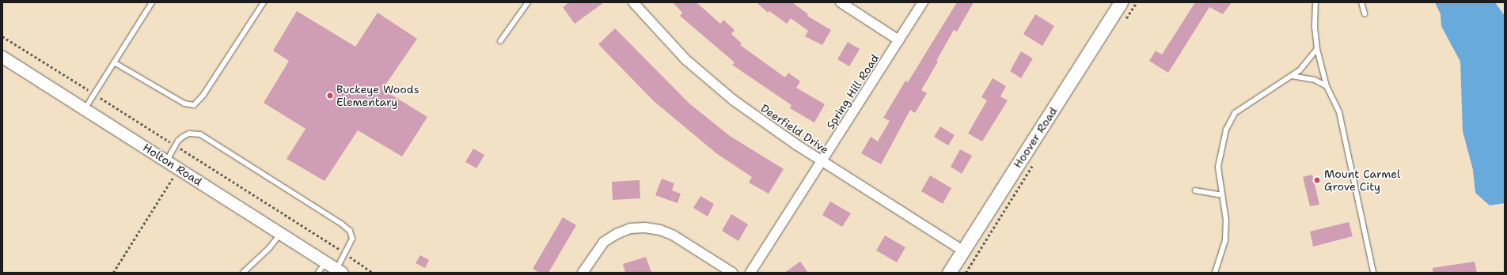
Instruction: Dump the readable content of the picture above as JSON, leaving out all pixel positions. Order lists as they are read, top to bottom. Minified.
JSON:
{"streets":{"main road":["Hoover Road"],"street":["Spring Hill Road","Deerfield Drive","Holton Road"]},"crossings":[["Spring Hill Road","Deerfield Drive"],["Deerfield Drive","Hoover Road"]],"places":["Buckeye Woods Elementary","Mount Carmel Grove City"]}
